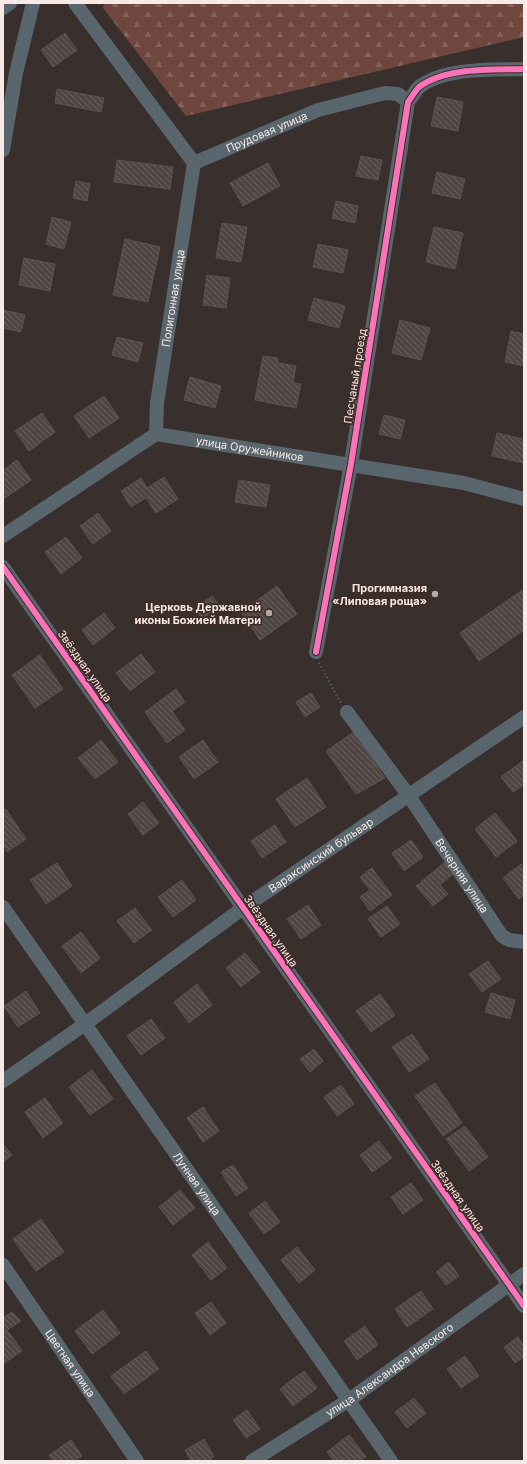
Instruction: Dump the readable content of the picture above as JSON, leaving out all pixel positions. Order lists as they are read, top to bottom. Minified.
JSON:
{"streets":{"street":["Прудовая улица","Полигонная улица","Песчаный проезд","улица Оружейников","Звёздная улица","Вараксинский бульвар","Вечерняя улица","Лунная улица","Цветная улица","улица Александра Невского"]},"crossings":[["Прудовая улица","Полигонная улица"],["Прудовая улица","Песчаный проезд"],["Полигонная улица","улица Оружейников"],["Песчаный проезд","улица Оружейников"],["Звёздная улица","Вараксинский бульвар"],["Звёздная улица","улица Александра Невского"],["Вараксинский бульвар","Вечерняя улица"],["Вараксинский бульвар","Лунная улица"],["Лунная улица","улица Александра Невского"]],"places":["Прогимназия «Липовая роща»","Церковь Державной иконы Божией Матери"]}
